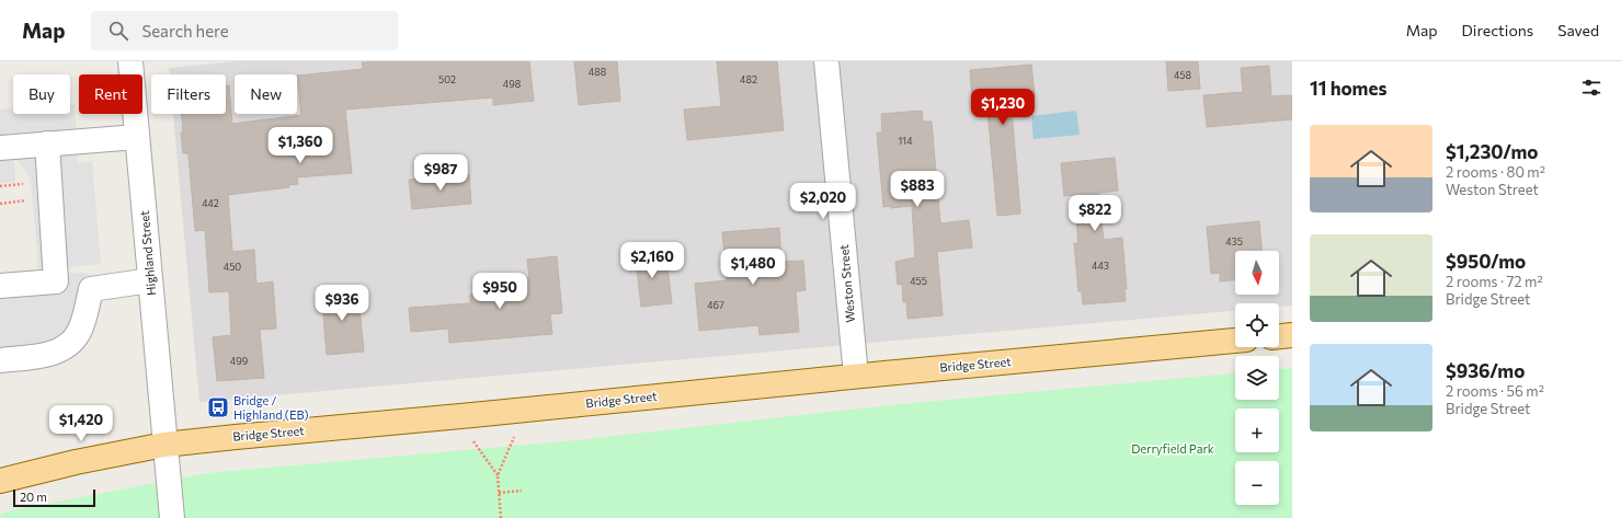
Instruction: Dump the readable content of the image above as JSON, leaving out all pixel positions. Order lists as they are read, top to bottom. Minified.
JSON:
{"streets":{"main road":["Bridge Street"],"street":["Highland Street","Weston Street"]},"crossings":[["Highland Street","Bridge Street"],["Weston Street","Bridge Street"]],"parks":["Derryfield Park"],"places":{"bus stop":["Bridge / Highland (EB)"]},"house_numbers":["488","458","502","482","498","114","442","435","443","450","455","467","499"],"scale_bar":"20 m","north":"bottom","page":{"header":"Map","search":"Search here","nav":["Map","Directions","Saved"],"heading":"11 homes","chip":["Buy","Rent","Filters","New"],"price":["$1,230","$1,360","$987","$883","$2,020","$822","$2,160","$1,480","$950","$936","$1,420"],"list":[{"name":"$1,230/mo","note":"2 rooms · 80 m² · Weston Street"},{"name":"$950/mo","note":"2 rooms · 72 m² · Bridge Street"},{"name":"$936/mo","note":"2 rooms · 56 m² · Bridge Street"}],"map_buttons":["+","−"],"scale":"20 m"}}
